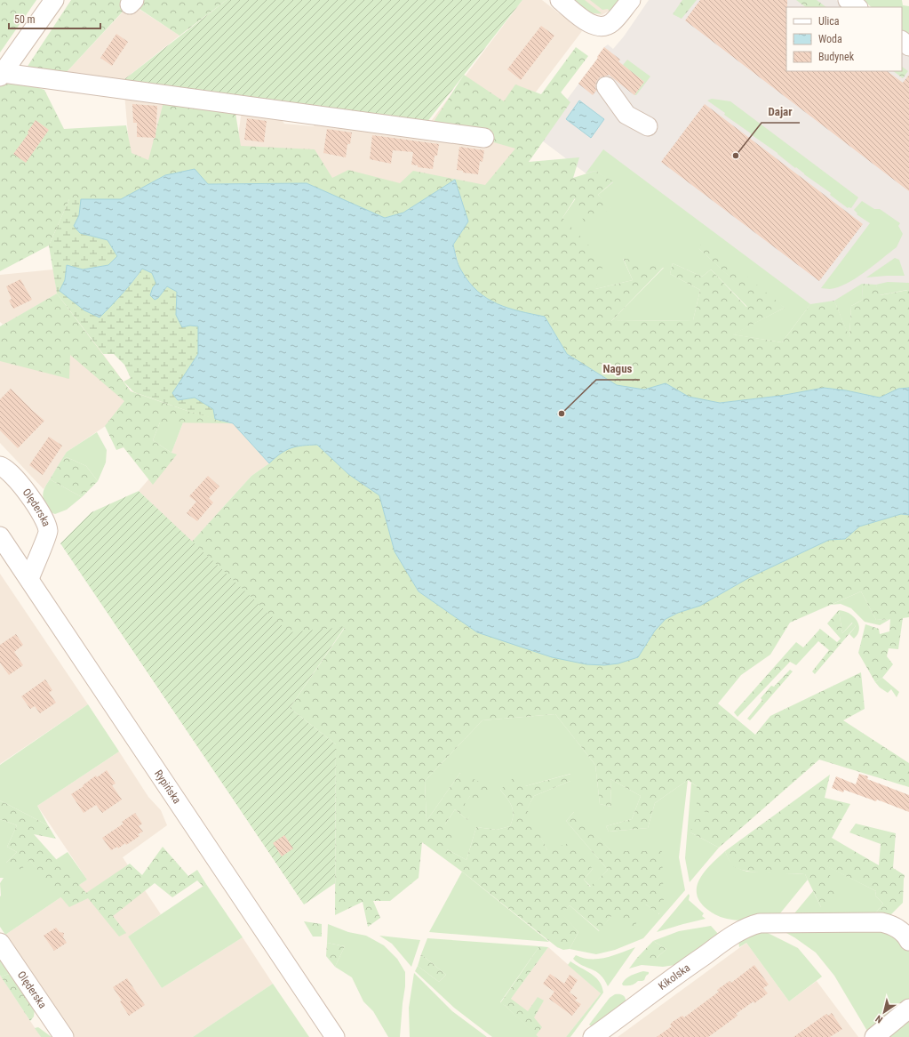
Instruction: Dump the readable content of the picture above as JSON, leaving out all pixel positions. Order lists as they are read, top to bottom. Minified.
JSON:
{"streets":{"street":["Olęderska","Rypińska","Kikolska"]},"crossings":[["Olęderska","Rypińska"]],"places":["Dajar","Nagus"],"legend":["Ulica","Woda","Budynek"],"scale_bar":"50 m","north":"bottom left"}
